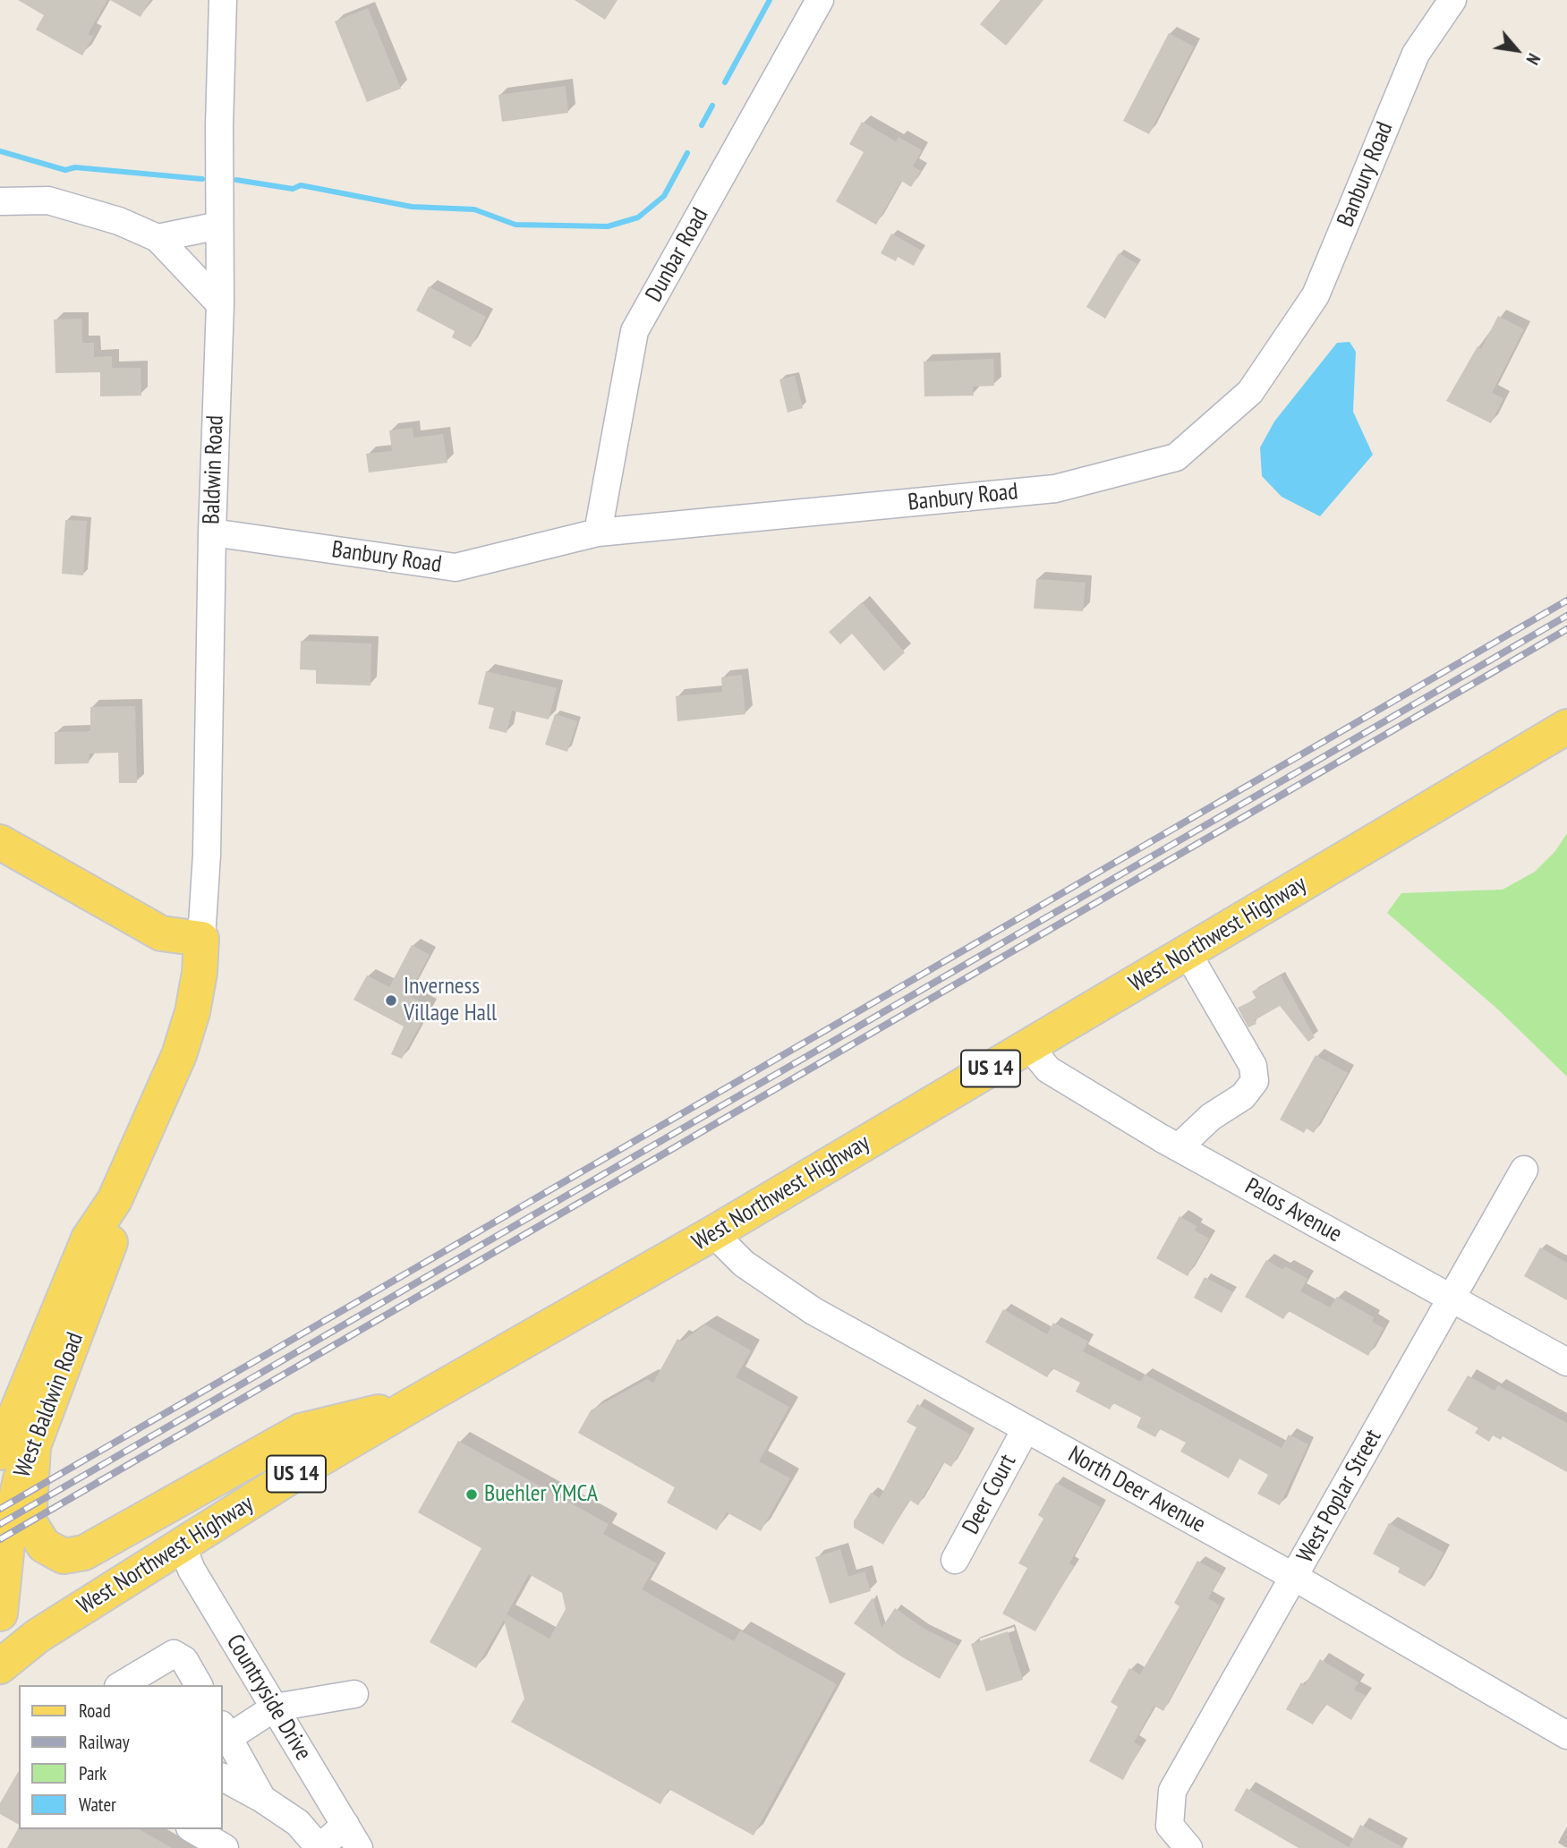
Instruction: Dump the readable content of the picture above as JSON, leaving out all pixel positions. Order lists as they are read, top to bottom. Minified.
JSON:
{"streets":{"main road":["West Northwest Highway","US 14","West Baldwin Road"],"street":["Banbury Road","Dunbar Road","Baldwin Road","Palos Avenue","North Deer Avenue","Deer Court","West Poplar Street","Countryside Drive"]},"crossings":[["Banbury Road","Dunbar Road"],["Banbury Road","Baldwin Road"],["Baldwin Road","West Baldwin Road"],["West Northwest Highway","Palos Avenue"],["West Northwest Highway","North Deer Avenue"],["West Northwest Highway","Countryside Drive"],["Palos Avenue","West Poplar Street"],["North Deer Avenue","Deer Court"],["North Deer Avenue","West Poplar Street"]],"places":["Inverness Village Hall","Buehler YMCA"],"legend":["Road","Railway","Park","Water"],"north":"bottom right"}
